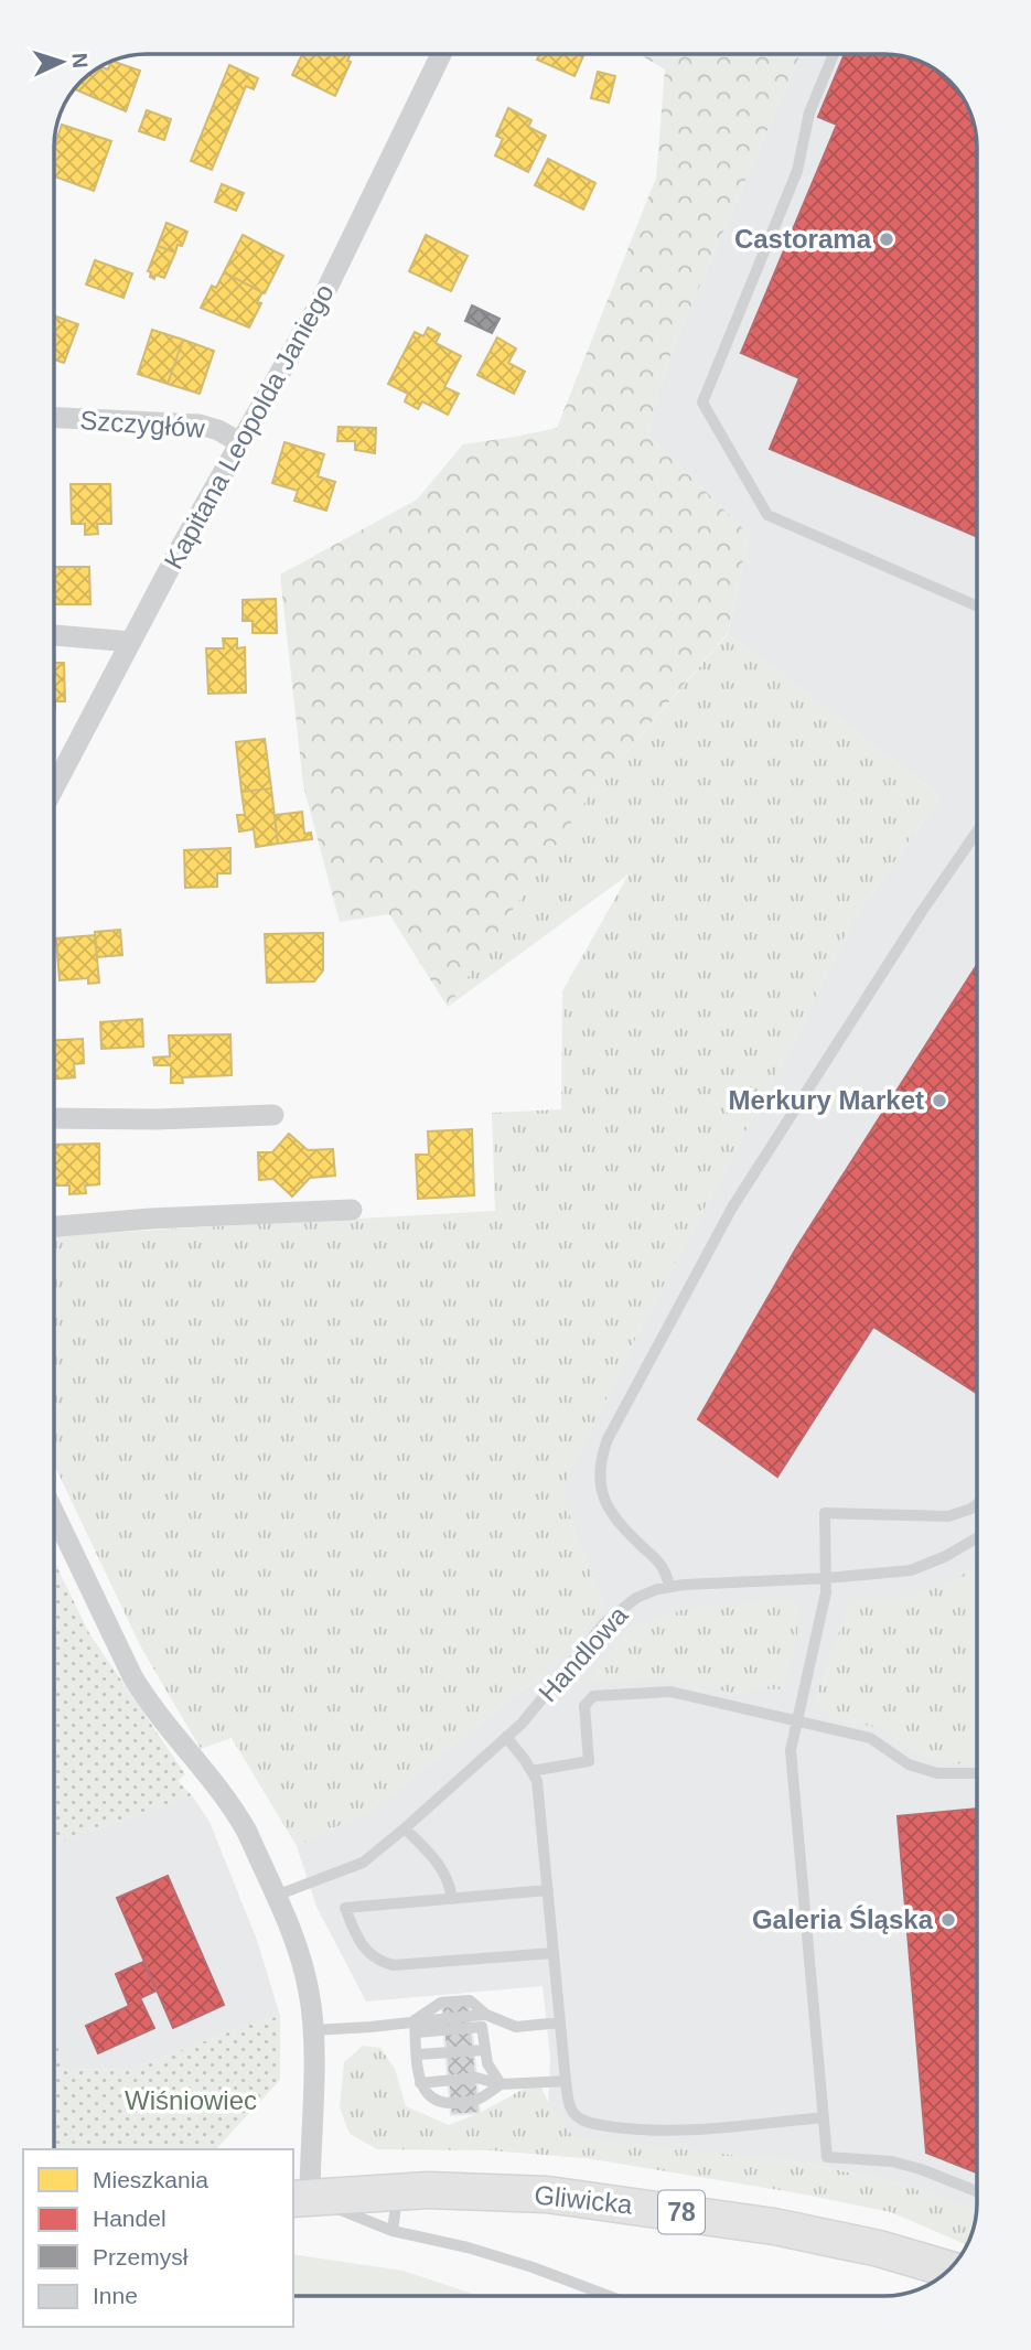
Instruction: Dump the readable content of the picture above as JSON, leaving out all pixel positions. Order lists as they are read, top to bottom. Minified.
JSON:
{"streets":{"main road":["Gliwicka","78"],"street":["Szczygłów","Kapitana Leopolda Janiego"],"lane":["Handlowa"]},"crossings":[["Szczygłów","Kapitana Leopolda Janiego"]],"parks":["Wiśniowiec"],"places":["Castorama","Merkury Market","Galeria Śląska"],"legend":["Mieszkania","Handel","Przemysł","Inne"],"north":"right"}
